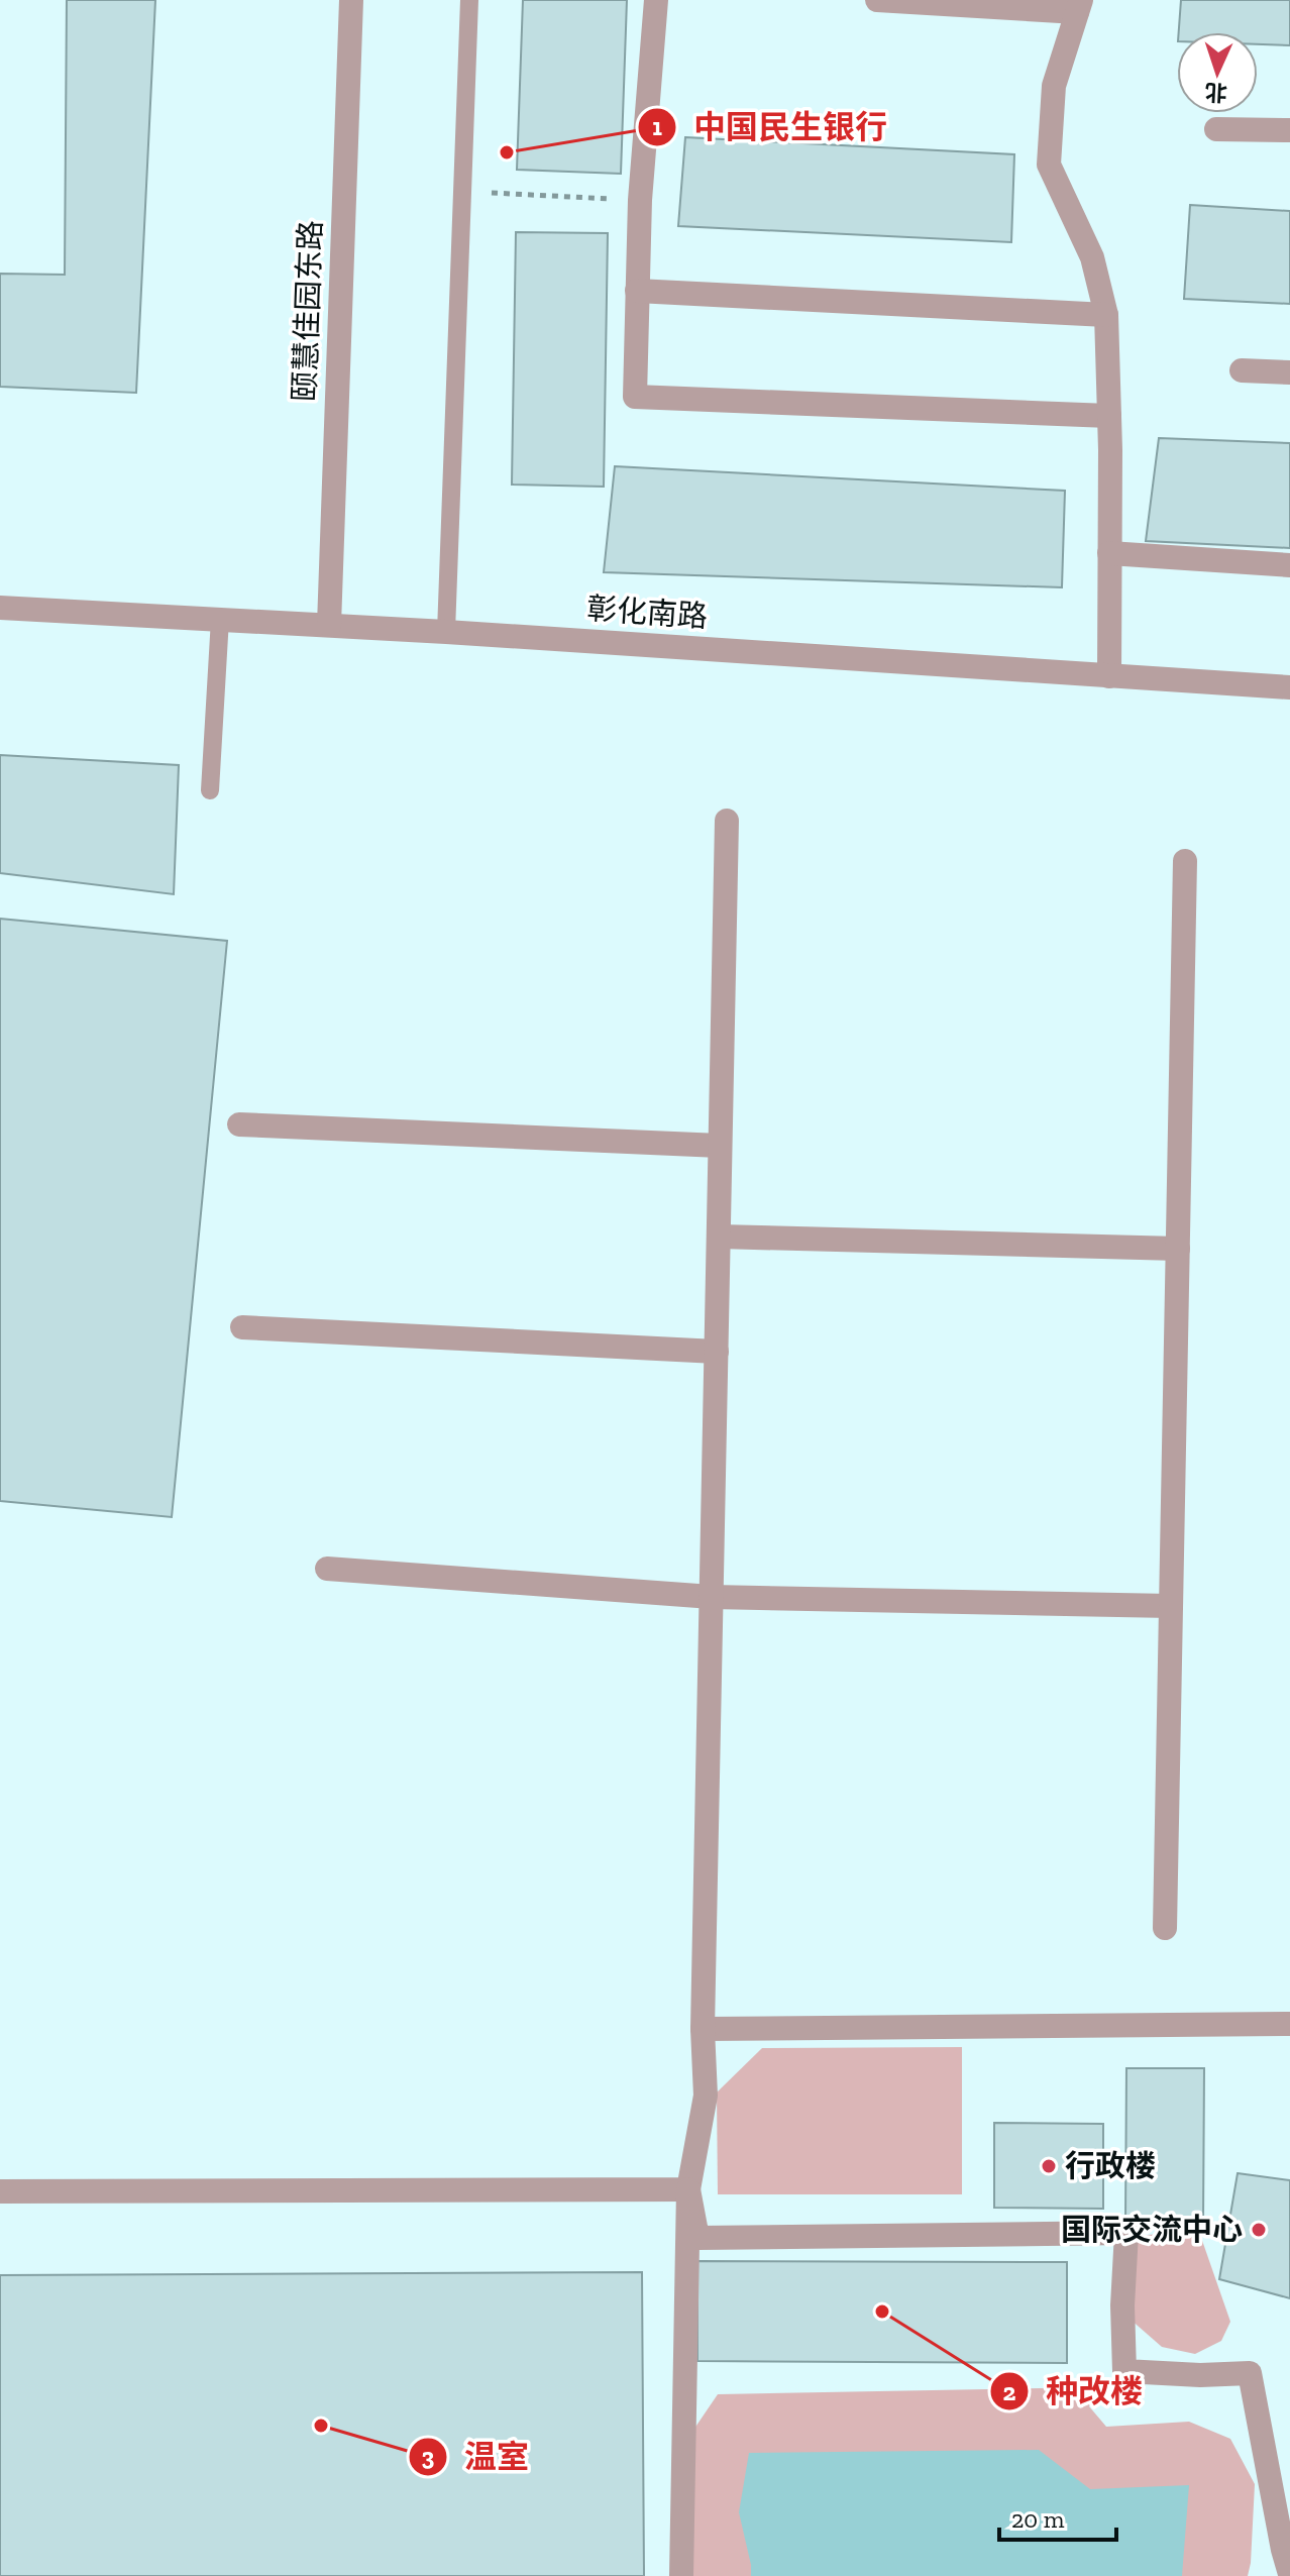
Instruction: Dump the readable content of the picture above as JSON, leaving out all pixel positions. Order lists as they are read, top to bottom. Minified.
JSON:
{"streets":{"street":["颐慧佳园东路","彰化南路"]},"crossings":[["颐慧佳园东路","彰化南路"]],"places":["中国民生银行","行政楼","国际交流中心","种改楼","温室"],"scale_bar":"20 m","north":"bottom"}
